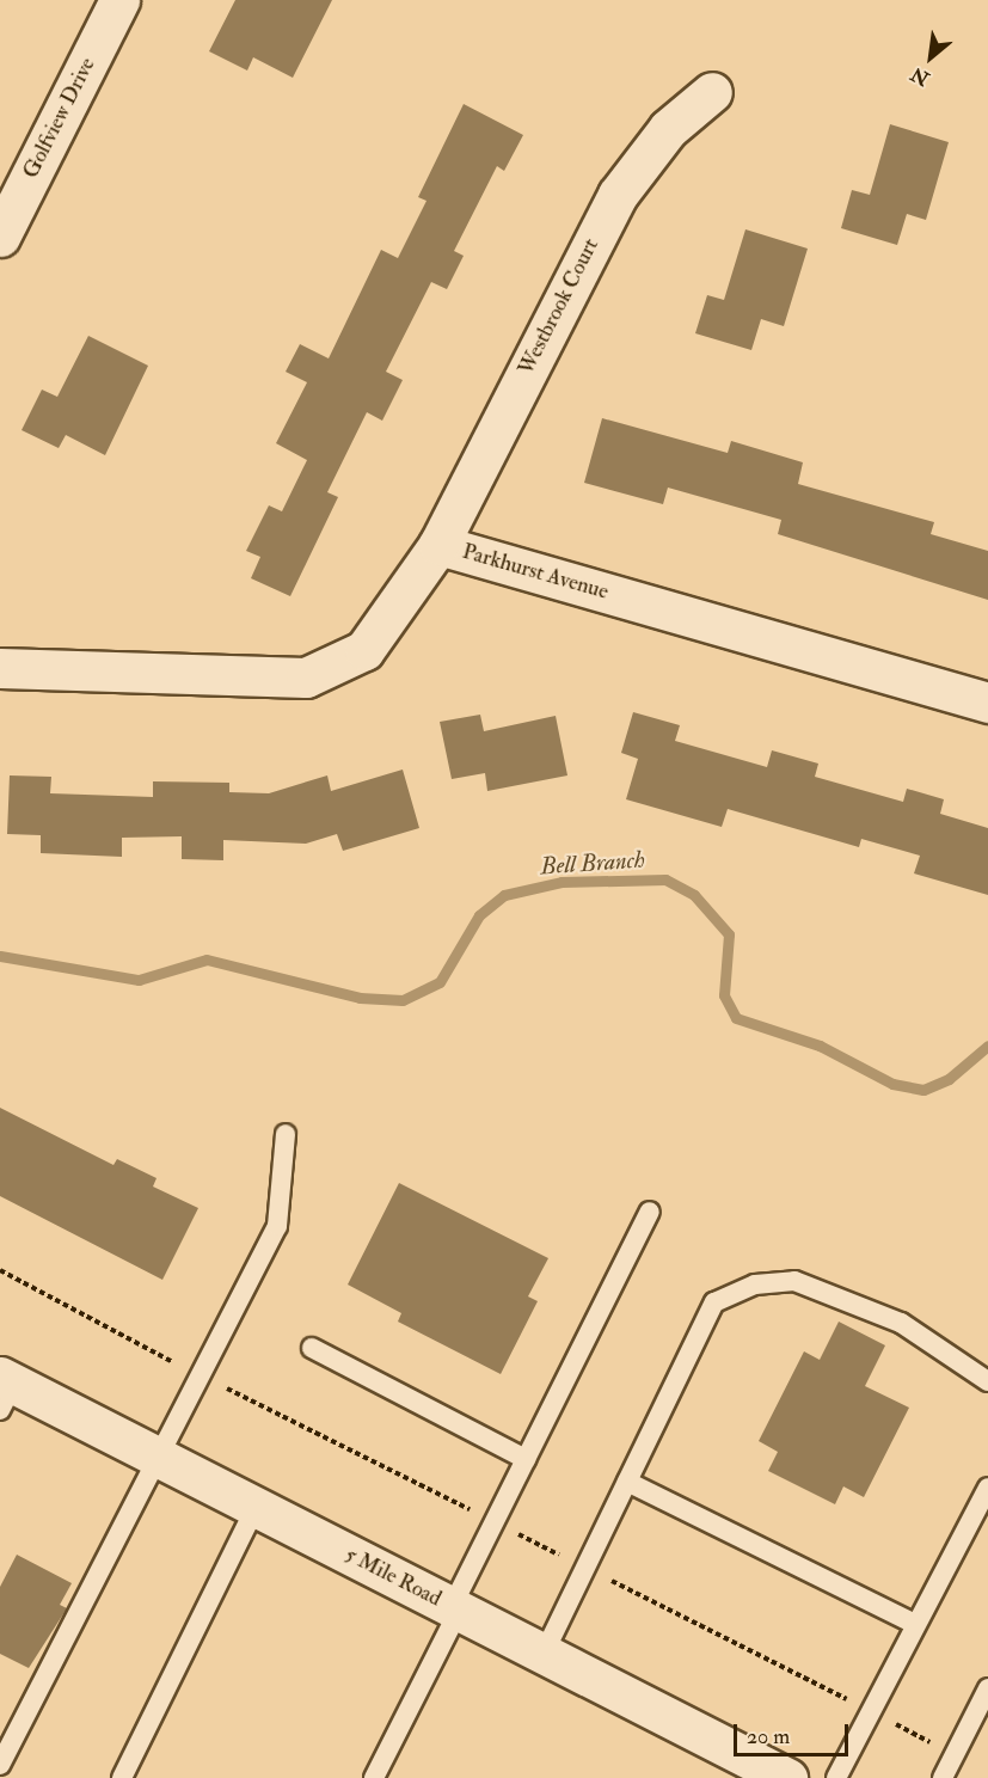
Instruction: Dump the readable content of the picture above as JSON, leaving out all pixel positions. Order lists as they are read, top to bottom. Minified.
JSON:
{"streets":{"street":["Golfview Drive","Westbrook Court","Parkhurst Avenue","5 Mile Road"]},"crossings":[["Westbrook Court","Parkhurst Avenue"]],"water":["Bell Branch"],"scale_bar":"20 m","north":"bottom left"}
